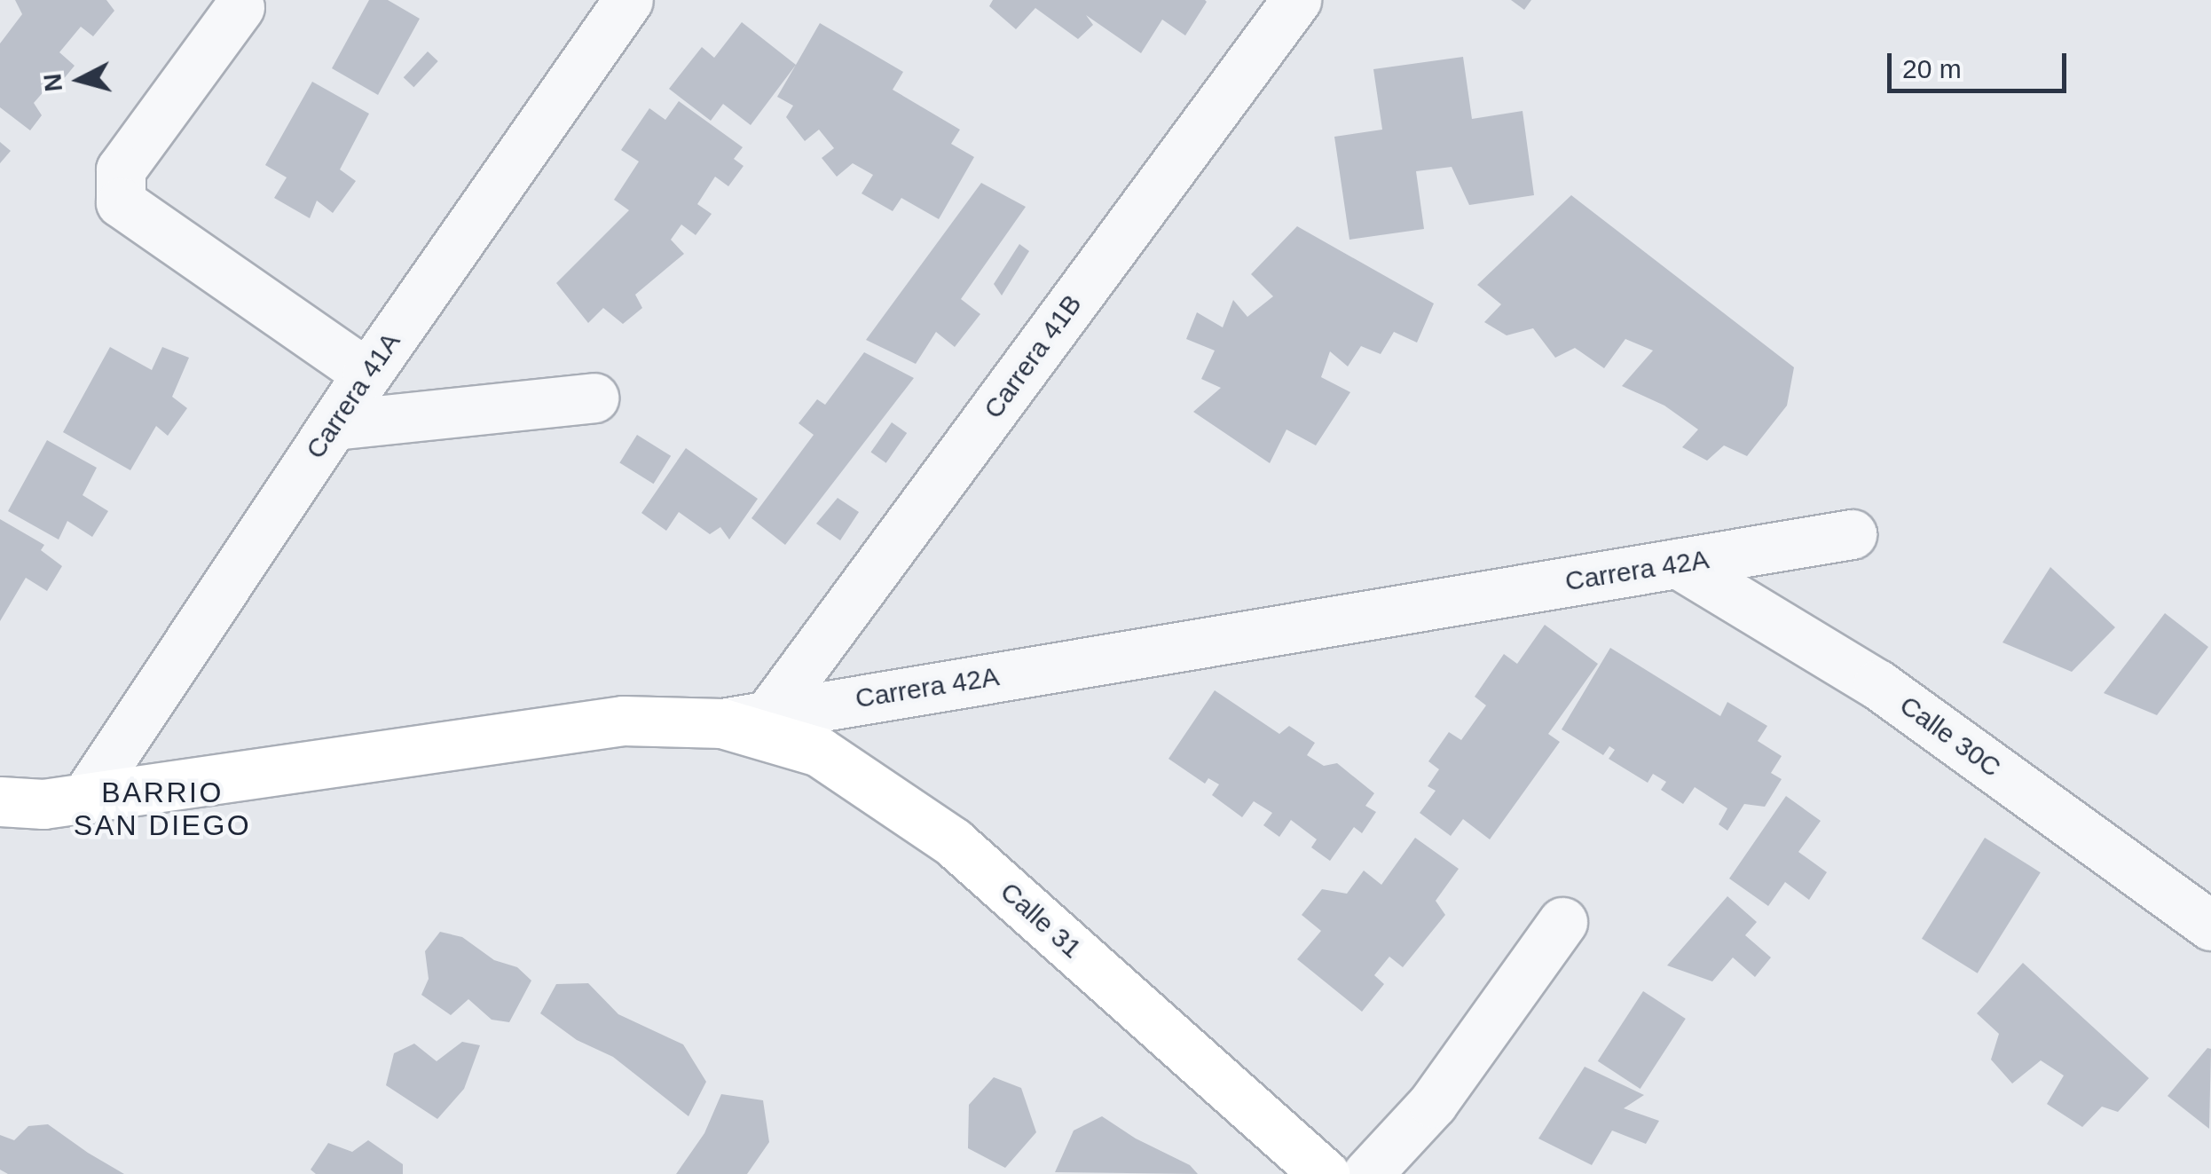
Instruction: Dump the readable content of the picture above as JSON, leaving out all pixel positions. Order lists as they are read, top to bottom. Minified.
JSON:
{"streets":{"street":["Carrera 41B","Carrera 41A","Carrera 42A","Calle 30C","Calle 31"]},"crossings":[["Carrera 41B","Carrera 42A"],["Carrera 41A","Carrera 42A"],["Carrera 42A","Calle 30C"],["Carrera 42A","Calle 31"]],"districts":["BARRIO SAN DIEGO"],"scale_bar":"20 m","north":"left"}
